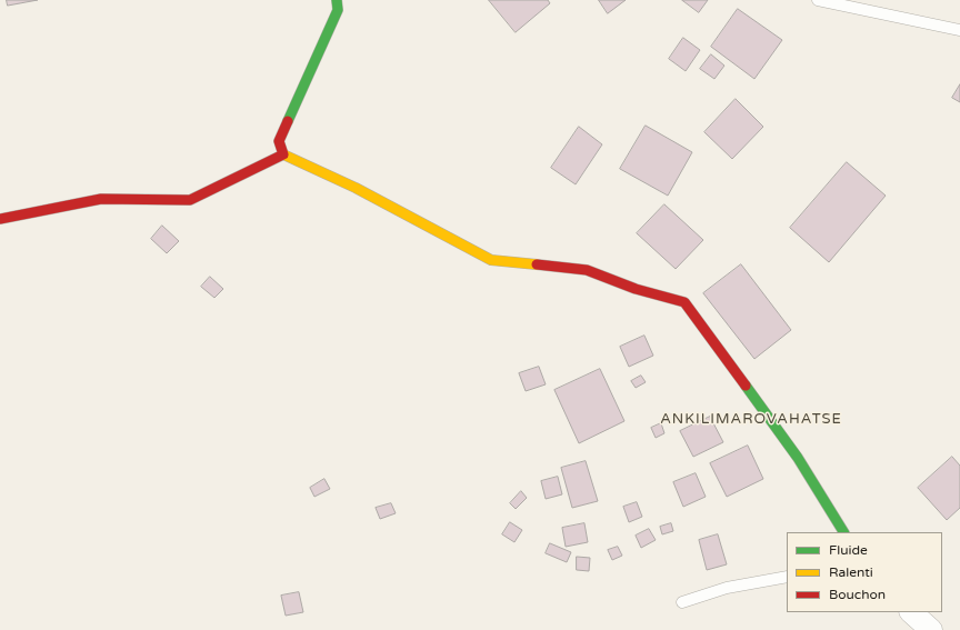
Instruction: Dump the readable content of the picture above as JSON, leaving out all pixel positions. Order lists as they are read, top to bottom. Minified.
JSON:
{"districts":["ANKILIMAROVAHATSE"],"legend":["Fluide","Ralenti","Bouchon"]}
